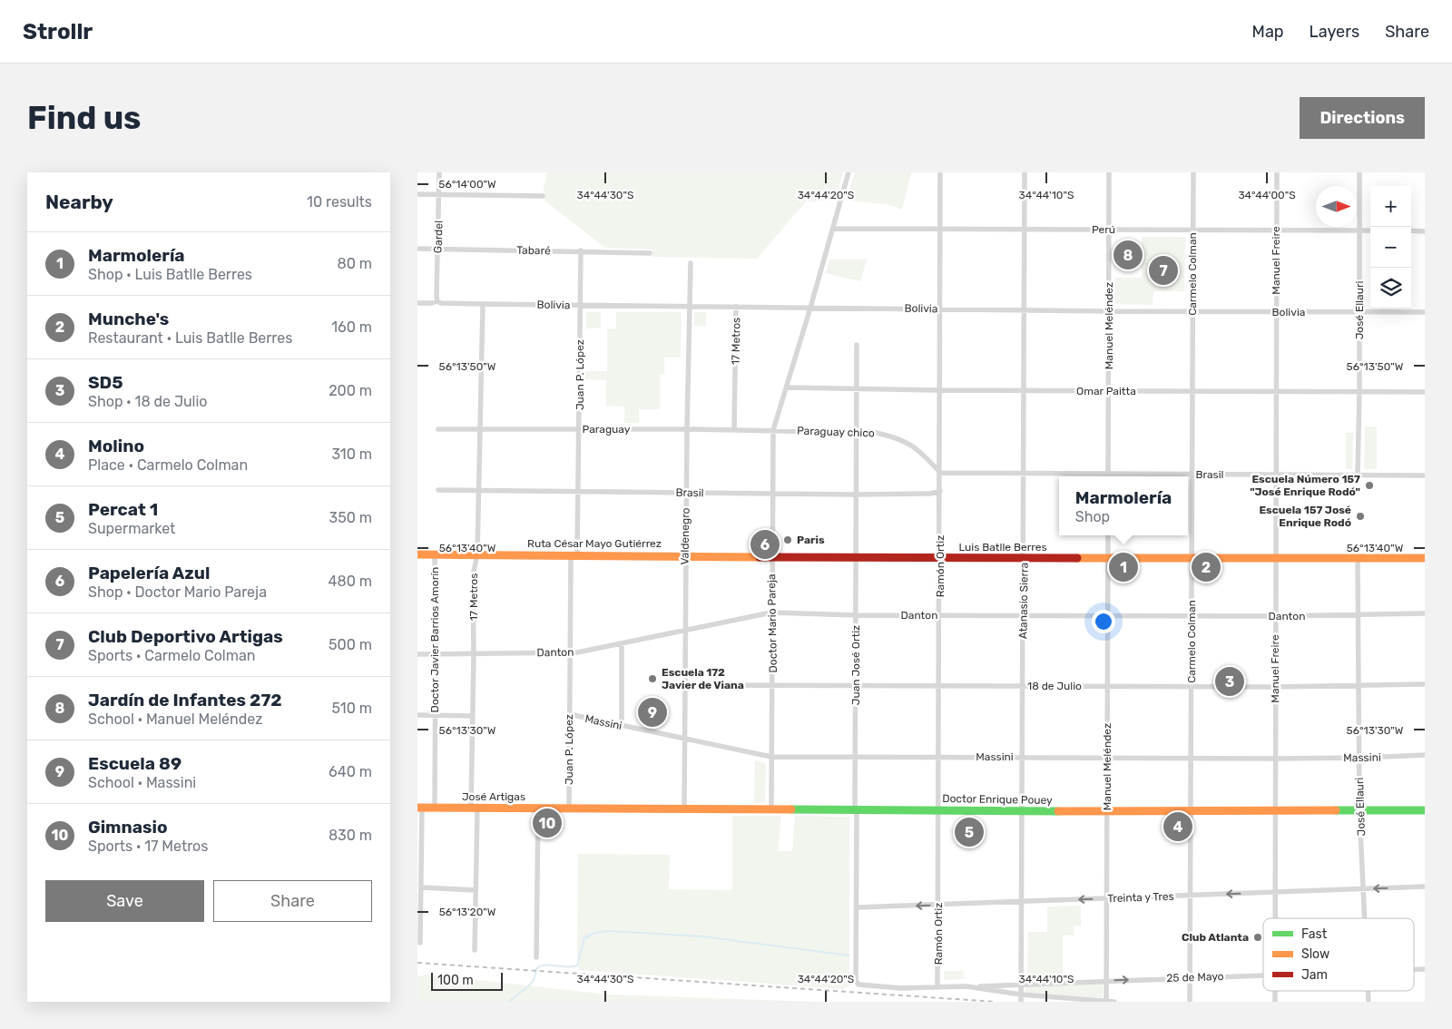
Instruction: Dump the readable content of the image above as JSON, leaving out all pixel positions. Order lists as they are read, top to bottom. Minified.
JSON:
{"streets":{"street":["Perú","Gardel","Tabaré","Manuel Freire","Carmelo Colman","Bolivia","José Ellauri","Manuel Meléndez","17 Metros","Juan P. López","Omar Paitta","Paraguay","Paraguay chico","Brasil","Valdenegro","Ruta César Mayo Gutiérrez","Luis Batlle Berres","Ramón Ortiz","Atanasio Sierra","Danton","Doctor Mario Pareja","Doctor Javier Barrios Amorín","Juan José Ortiz","18 de Julio","Massini","José Artigas","Doctor Enrique Pouey","Treinta y Tres","25 de Mayo"]},"crossings":[["Perú","Manuel Freire"],["Perú","Carmelo Colman"],["Perú","José Ellauri"],["Perú","Manuel Meléndez"],["Perú","Ramón Ortiz"],["Perú","Atanasio Sierra"],["Perú","Doctor Mario Pareja"],["Gardel","Tabaré"],["Gardel","Bolivia"],["Tabaré","Juan P. López"],["Manuel Freire","Bolivia"],["Manuel Freire","Omar Paitta"],["Manuel Freire","Brasil"],["Manuel Freire","Luis Batlle Berres"],["Manuel Freire","Danton"],["Manuel Freire","18 de Julio"],["Manuel Freire","Massini"],["Manuel Freire","Doctor Enrique Pouey"],["Manuel Freire","Treinta y Tres"],["Carmelo Colman","Bolivia"],["Carmelo Colman","Omar Paitta"],["Carmelo Colman","Brasil"],["Carmelo Colman","Luis Batlle Berres"],["Carmelo Colman","Danton"],["Carmelo Colman","18 de Julio"],["Carmelo Colman","Massini"],["Carmelo Colman","Doctor Enrique Pouey"],["Carmelo Colman","Treinta y Tres"],["Carmelo Colman","25 de Mayo"],["Bolivia","José Ellauri"],["Bolivia","Manuel Meléndez"],["Bolivia","17 Metros"],["Bolivia","Juan P. López"],["Bolivia","Valdenegro"],["Bolivia","Ramón Ortiz"],["Bolivia","Atanasio Sierra"],["Bolivia","Doctor Mario Pareja"],["José Ellauri","Omar Paitta"],["José Ellauri","Brasil"],["José Ellauri","Luis Batlle Berres"],["José Ellauri","Danton"],["José Ellauri","18 de Julio"],["José Ellauri","Massini"],["José Ellauri","Doctor Enrique Pouey"],["José Ellauri","Treinta y Tres"],["Manuel Meléndez","Omar Paitta"],["Manuel Meléndez","Brasil"],["Manuel Meléndez","Luis Batlle Berres"],["Manuel Meléndez","Danton"],["Manuel Meléndez","18 de Julio"],["Manuel Meléndez","Massini"],["Manuel Meléndez","Doctor Enrique Pouey"],["Manuel Meléndez","Treinta y Tres"],["Manuel Meléndez","25 de Mayo"],["17 Metros","Paraguay"],["17 Metros","Brasil"],["17 Metros","Ruta César Mayo Gutiérrez"],["17 Metros","Danton"],["17 Metros","José Artigas"],["Juan P. López","Paraguay"],["Juan P. López","Brasil"],["Juan P. López","Ruta César Mayo Gutiérrez"],["Juan P. López","Danton"],["Juan P. López","Massini"],["Juan P. López","José Artigas"],["Juan P. López","Doctor Enrique Pouey"],["Omar Paitta","Ramón Ortiz"],["Omar Paitta","Atanasio Sierra"],["Omar Paitta","Doctor Mario Pareja"],["Omar Paitta","Juan José Ortiz"],["Paraguay","Paraguay chico"],["Paraguay","Valdenegro"],["Paraguay","Doctor Mario Pareja"],["Paraguay chico","Brasil"],["Paraguay chico","Ramón Ortiz"],["Paraguay chico","Doctor Mario Pareja"],["Paraguay chico","Juan José Ortiz"],["Brasil","Valdenegro"],["Brasil","Ramón Ortiz"],["Brasil","Atanasio Sierra"],["Brasil","Doctor Mario Pareja"],["Brasil","Juan José Ortiz"],["Valdenegro","Ruta César Mayo Gutiérrez"],["Valdenegro","Danton"],["Valdenegro","18 de Julio"],["Valdenegro","Massini"],["Valdenegro","Doctor Enrique Pouey"],["Ruta César Mayo Gutiérrez","Luis Batlle Berres"],["Ruta César Mayo Gutiérrez","Doctor Mario Pareja"],["Ruta César Mayo Gutiérrez","Doctor Javier Barrios Amorín"],["Luis Batlle Berres","Ramón Ortiz"],["Luis Batlle Berres","Atanasio Sierra"],["Luis Batlle Berres","Doctor Mario Pareja"],["Luis Batlle Berres","Juan José Ortiz"],["Ramón Ortiz","Danton"],["Ramón Ortiz","Juan José Ortiz"],["Ramón Ortiz","18 de Julio"],["Ramón Ortiz","Massini"],["Ramón Ortiz","Doctor Enrique Pouey"],["Ramón Ortiz","Treinta y Tres"],["Atanasio Sierra","Danton"],["Atanasio Sierra","18 de Julio"],["Atanasio Sierra","Massini"],["Atanasio Sierra","Doctor Enrique Pouey"],["Atanasio Sierra","Treinta y Tres"],["Atanasio Sierra","25 de Mayo"],["Danton","Doctor Mario Pareja"],["Danton","Doctor Javier Barrios Amorín"],["Danton","Juan José Ortiz"],["Doctor Mario Pareja","18 de Julio"],["Doctor Mario Pareja","Massini"],["Doctor Mario Pareja","Doctor Enrique Pouey"],["Doctor Javier Barrios Amorín","José Artigas"],["Juan José Ortiz","18 de Julio"],["Juan José Ortiz","Massini"],["Juan José Ortiz","Doctor Enrique Pouey"],["Juan José Ortiz","Treinta y Tres"],["José Artigas","Doctor Enrique Pouey"]],"one_way":["Treinta y Tres"],"places":["Escuela Número 157 \"José Enrique Rodó\"","Escuela 157 José Enrique Rodó","Paris","Escuela 172 Javier de Viana","Club Atlanta"],"legend":["Fast","Slow","Jam"],"scale_bar":"100 m","north":"right","page":{"header":"Strollr","nav":["Map","Layers","Share"],"buttons":["Directions",["Save","Share"]],"title":"Find us","heading":["Nearby","10 results"],"map_buttons":["+","−"],"list":[{"mark":"1","name":"Marmolería","note":"Shop · Luis Batlle Berres","value":"80 m"},{"mark":"2","name":"Munche's","note":"Restaurant · Luis Batlle Berres","value":"160 m"},{"mark":"3","name":"SD5","note":"Shop · 18 de Julio","value":"200 m"},{"mark":"4","name":"Molino","note":"Place · Carmelo Colman","value":"310 m"},{"mark":"5","name":"Percat 1","note":"Supermarket","value":"350 m"},{"mark":"6","name":"Papelería Azul","note":"Shop · Doctor Mario Pareja","value":"480 m"},{"mark":"7","name":"Club Deportivo Artigas","note":"Sports · Carmelo Colman","value":"500 m"},{"mark":"8","name":"Jardín de Infantes 272","note":"School · Manuel Meléndez","value":"510 m"},{"mark":"9","name":"Escuela 89","note":"School · Massini","value":"640 m"},{"mark":"10","name":"Gimnasio","note":"Sports · 17 Metros","value":"830 m"}],"pins":["8","7","6","1","2","3","9","10","4","5"],"popup":["Marmolería","Shop"],"scale":"100 m"},"coordinates":["56°14'00\"W","34°44'30\"S","34°44'20\"S","34°44'10\"S","34°44'00\"S","56°13'50\"W","56°13'40\"W","56°13'30\"W","56°13'20\"W"]}
